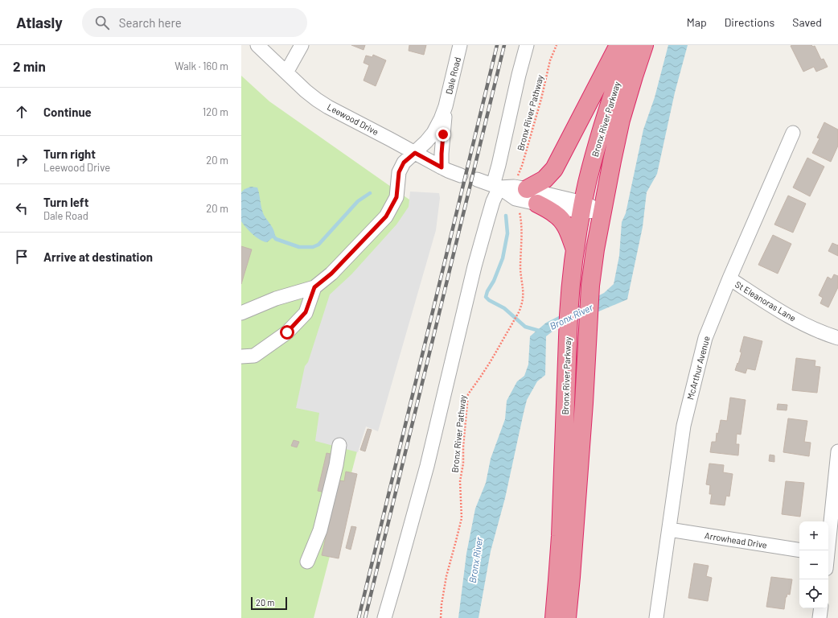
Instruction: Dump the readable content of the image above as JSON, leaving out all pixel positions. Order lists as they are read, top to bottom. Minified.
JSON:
{"streets":{"highway":["Bronx River Parkway"],"street":["Dale Road","Leewood Drive","St Eleanoras Lane","McArthur Avenue","Arrowhead Drive"],"path":["Bronx River Pathway"]},"crossings":[["Dale Road","Leewood Drive"],["St Eleanoras Lane","McArthur Avenue"],["McArthur Avenue","Arrowhead Drive"]],"water":["Bronx River"],"scale_bar":"20 m","page":{"header":"Atlasly","search":"Search here","nav":["Map","Directions","Saved"],"heading":["2 min","Walk · 160 m"],"list":[["Continue","120 m"],["Turn right","Leewood Drive","20 m"],["Turn left","Dale Road","20 m"],"Arrive at destination"],"map_buttons":["+","−"],"scale":"20 m"}}
